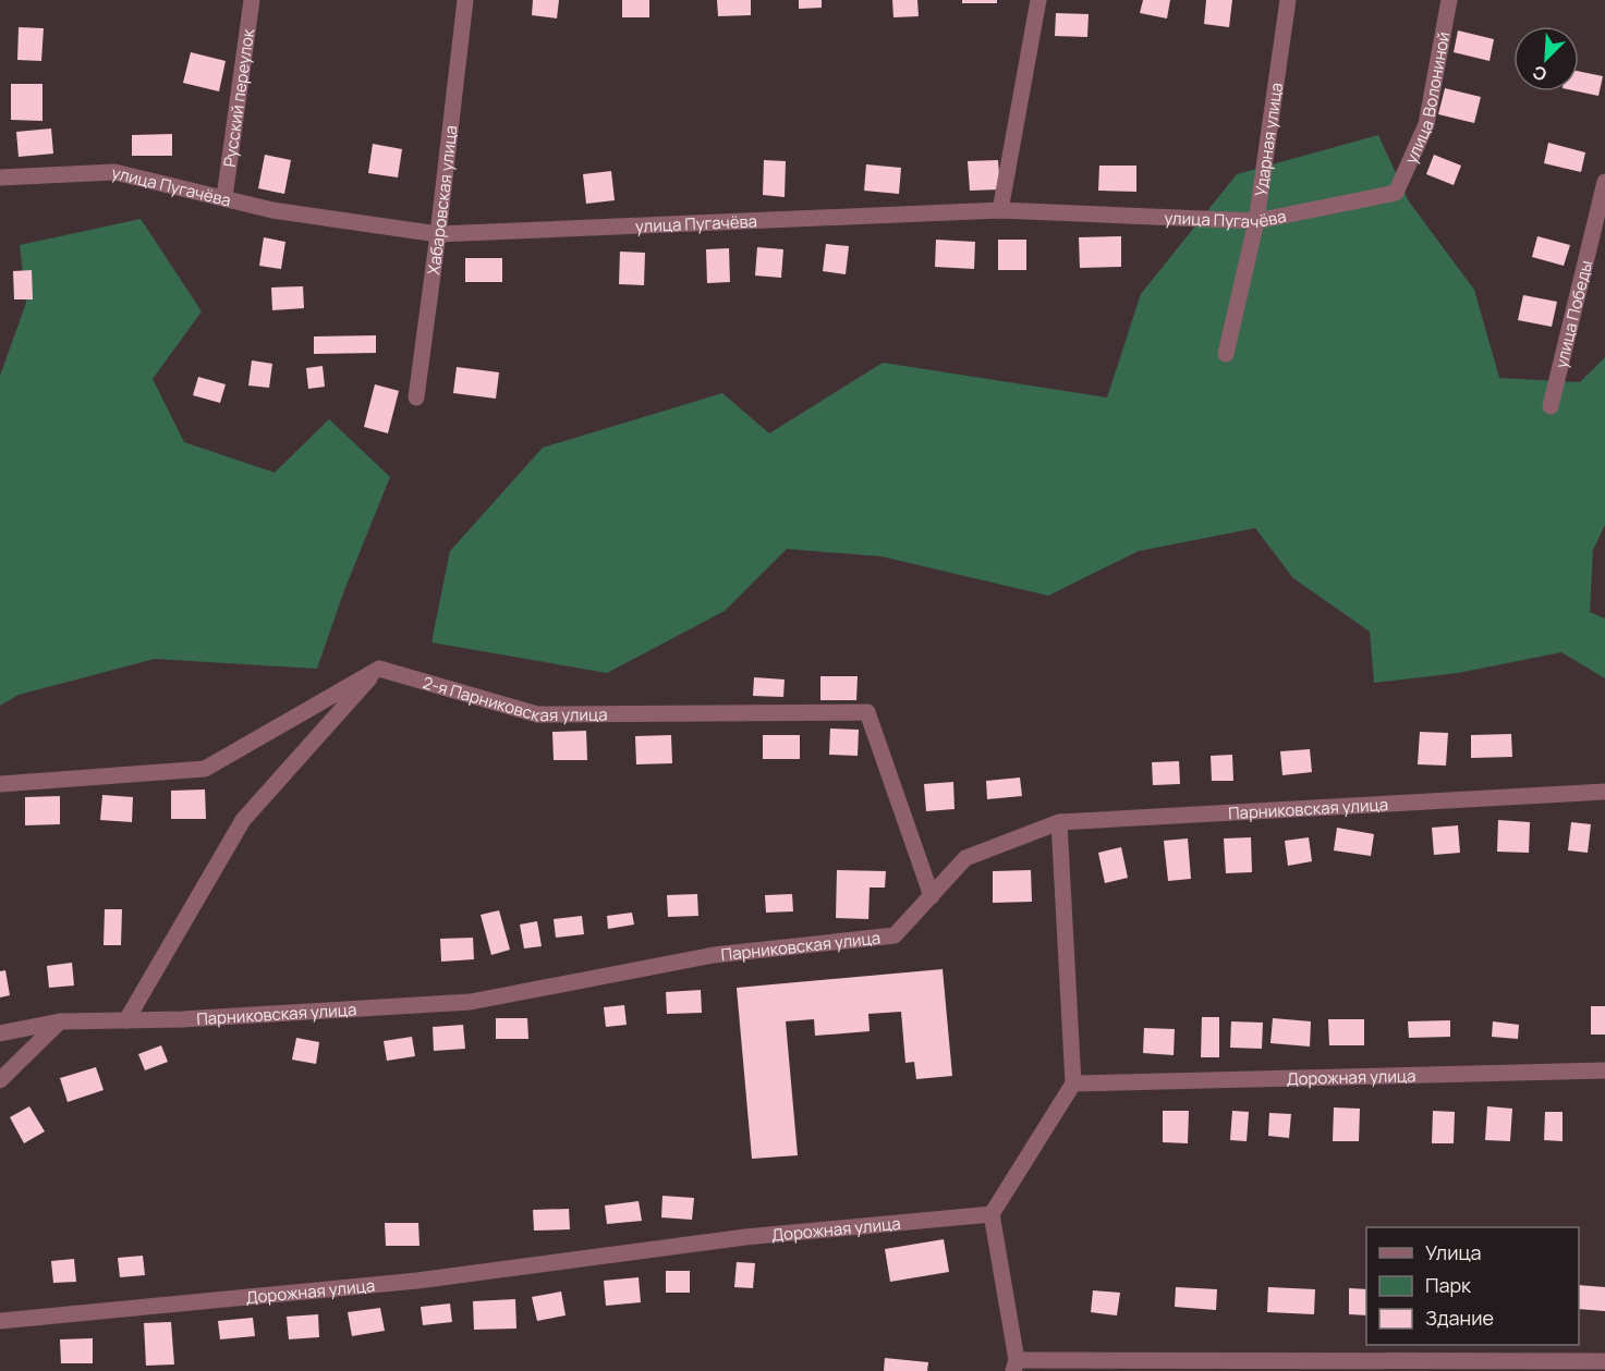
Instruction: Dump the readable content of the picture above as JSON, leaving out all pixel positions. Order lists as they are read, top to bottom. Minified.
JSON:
{"streets":{"street":["улица Волониной","Русский переулок","Ударная улица","улица Пугачёва","Хабаровская улица","улица Победы","2-я Парниковская улица","Парниковская улица","Дорожная улица"]},"crossings":[["улица Волониной","улица Пугачёва"],["Русский переулок","улица Пугачёва"],["Ударная улица","улица Пугачёва"],["улица Пугачёва","Хабаровская улица"],["2-я Парниковская улица","Парниковская улица"]],"legend":["Улица","Парк","Здание"],"north":"bottom left"}
